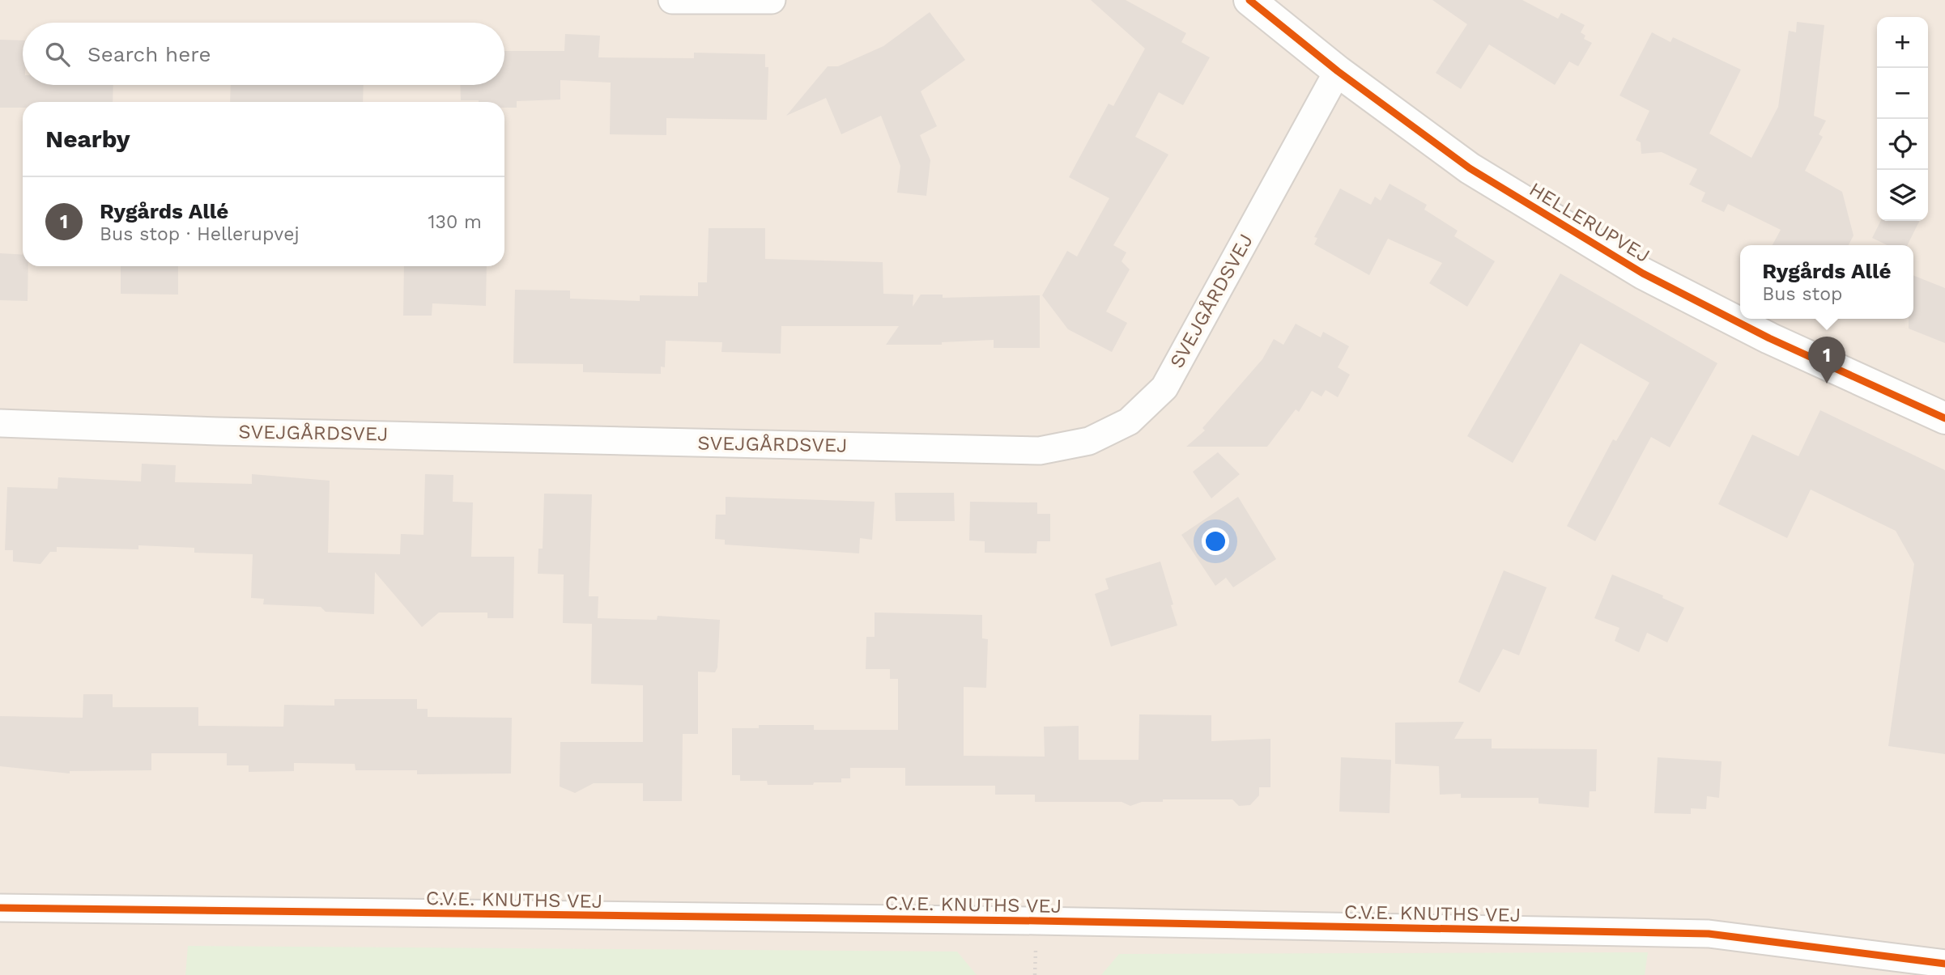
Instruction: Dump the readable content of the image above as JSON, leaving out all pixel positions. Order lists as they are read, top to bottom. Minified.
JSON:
{"streets":{"street":["HELLERUPVEJ","SVEJGÅRDSVEJ","C.V.E. KNUTHS VEJ"]},"crossings":[["HELLERUPVEJ","SVEJGÅRDSVEJ"]],"page":{"map_buttons":["+","−"],"search":"Search here","heading":"Nearby","list":[{"mark":"1","name":"Rygårds Allé","note":"Bus stop · Hellerupvej","value":"130 m"}],"popup":["Rygårds Allé","Bus stop"],"pins":"1"}}
